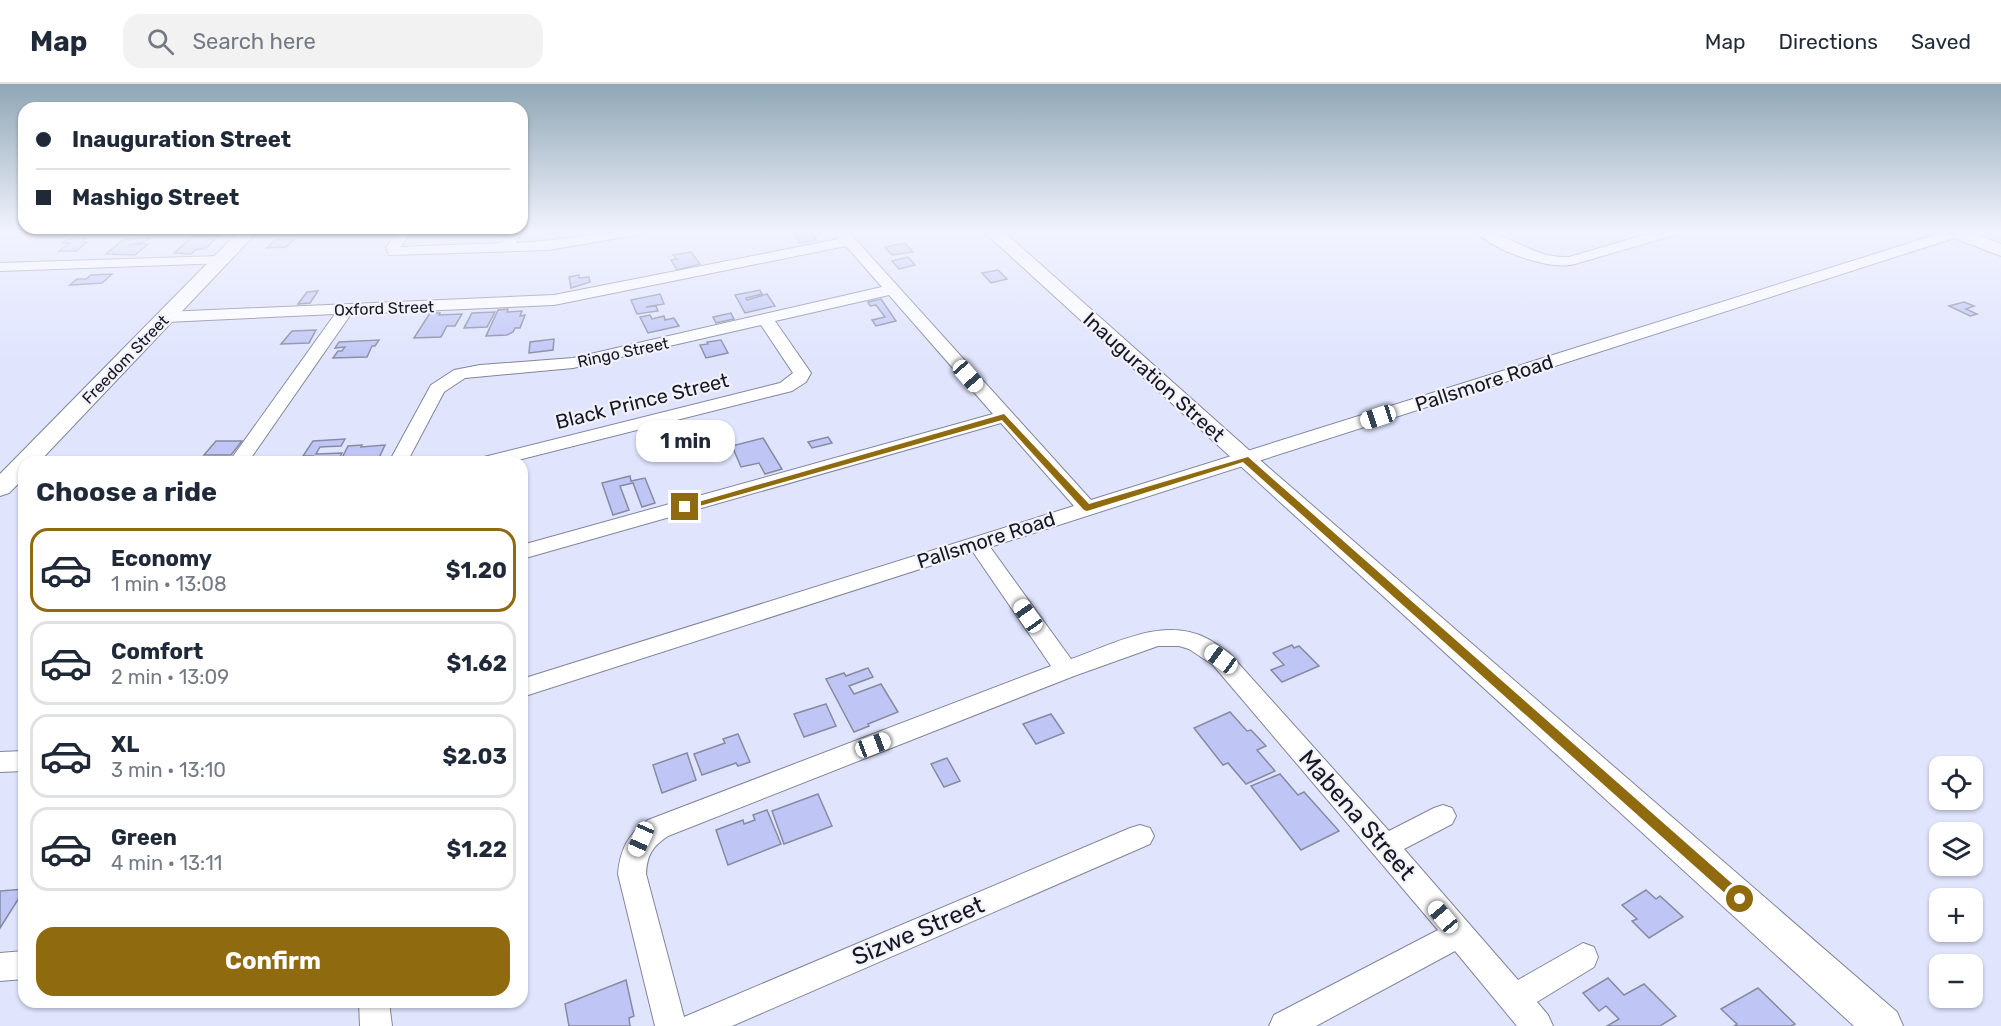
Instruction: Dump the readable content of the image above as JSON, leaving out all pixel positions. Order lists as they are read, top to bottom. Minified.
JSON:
{"streets":{"street":["Oxford Street","Ringo Street","Freedom Street","Inauguration Street","Pallsmore Road","Black Prince Street","Mabena Street","Sizwe Street"]},"crossings":[["Oxford Street","Freedom Street"],["Ringo Street","Black Prince Street"],["Inauguration Street","Pallsmore Road"]],"page":{"header":"Map","search":"Search here","nav":["Map","Directions","Saved"],"banner":["Inauguration Street","Mashigo Street"],"bubble":"1 min","heading":"Choose a ride","list":[{"name":"Economy","note":"1 min · 13:08","value":"$1.20"},{"name":"Comfort","note":"2 min · 13:09","value":"$1.62"},{"name":"XL","note":"3 min · 13:10","value":"$2.03"},{"name":"Green","note":"4 min · 13:11","value":"$1.22"}],"map_buttons":["+","−"],"buttons":"Confirm"}}
